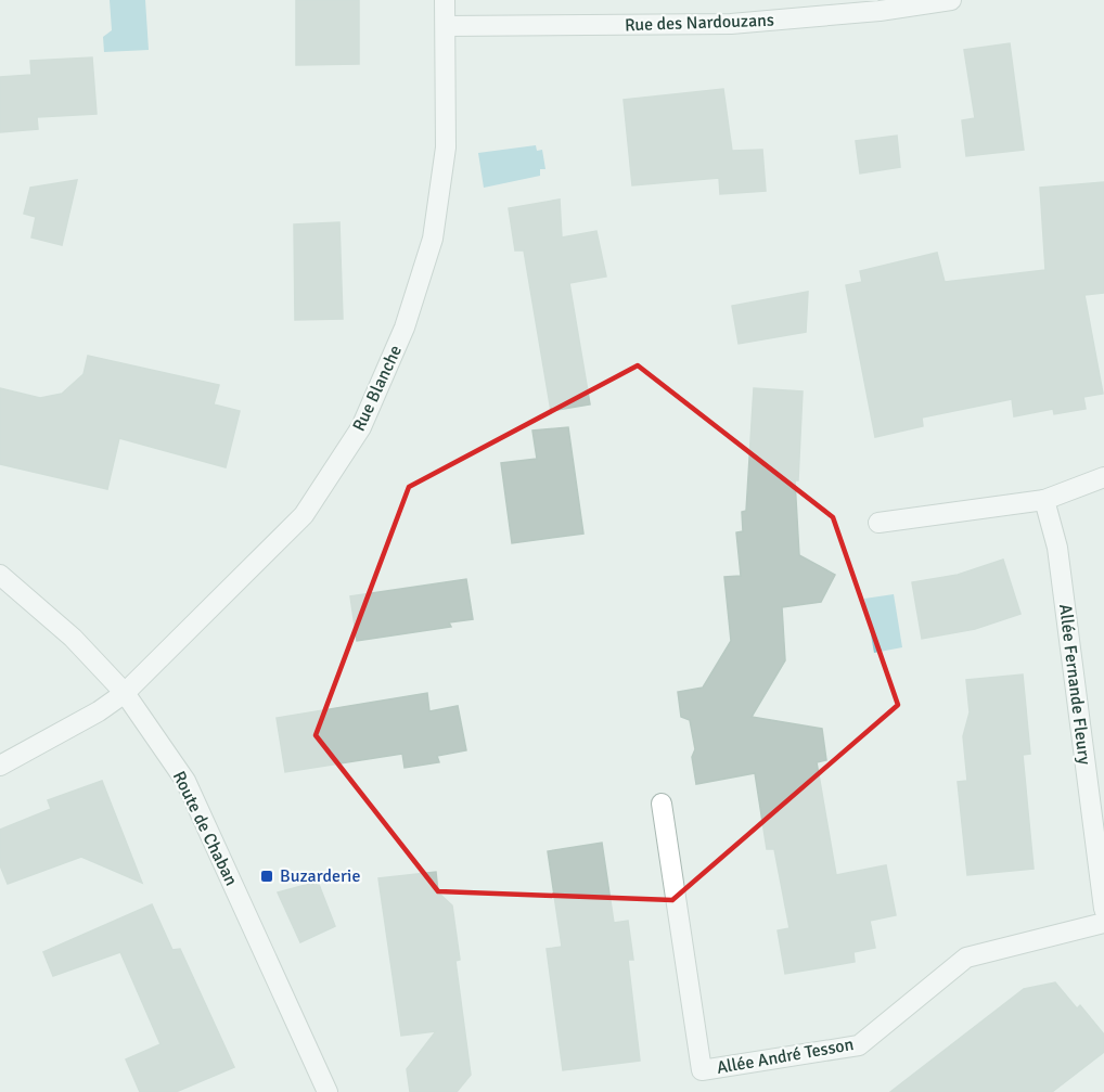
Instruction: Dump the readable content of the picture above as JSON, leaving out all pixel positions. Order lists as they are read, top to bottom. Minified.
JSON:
{"streets":{"street":["Rue des Nardouzans","Rue Blanche","Allée Fernande Fleury","Route de Chaban","Allée André Tesson"]},"crossings":[["Rue des Nardouzans","Rue Blanche"],["Rue Blanche","Route de Chaban"]],"places":{"transit":["Buzarderie"]}}
